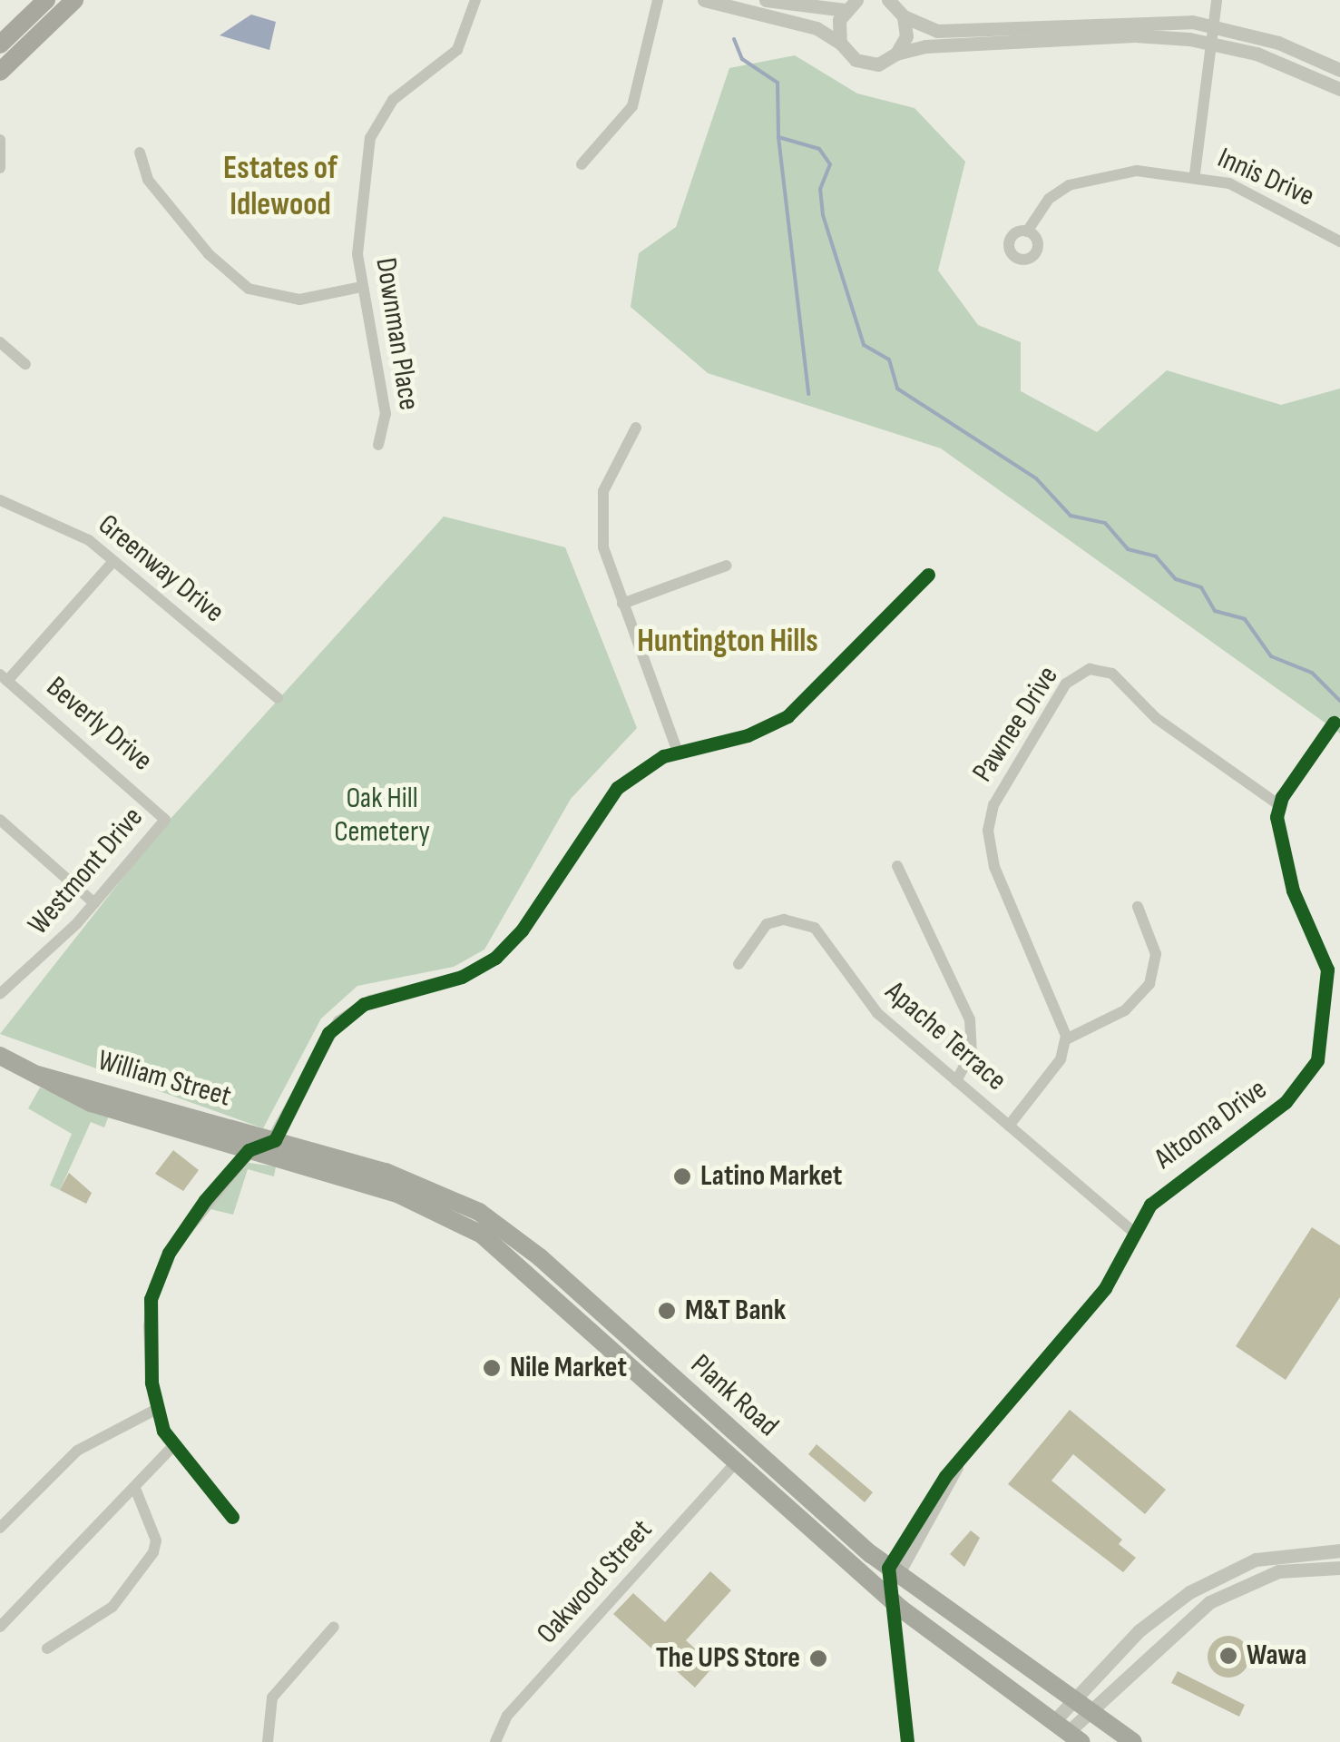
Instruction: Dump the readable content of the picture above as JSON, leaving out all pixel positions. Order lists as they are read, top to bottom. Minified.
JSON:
{"streets":{"highway":["William Street","Plank Road"],"street":["Innis Drive","Downman Place","Greenway Drive","Beverly Drive","Pawnee Drive","Westmont Drive","Apache Terrace","Altoona Drive","Oakwood Street"]},"crossings":[["Beverly Drive","Westmont Drive"],["Pawnee Drive","Altoona Drive"],["Apache Terrace","Altoona Drive"],["William Street","Plank Road"],["Altoona Drive","Plank Road"],["Plank Road","Oakwood Street"]],"districts":["Estates of Idlewood","Huntington Hills"],"parks":["Oak Hill Cemetery"],"places":["Latino Market","M&T Bank","Nile Market","Wawa","The UPS Store"]}
